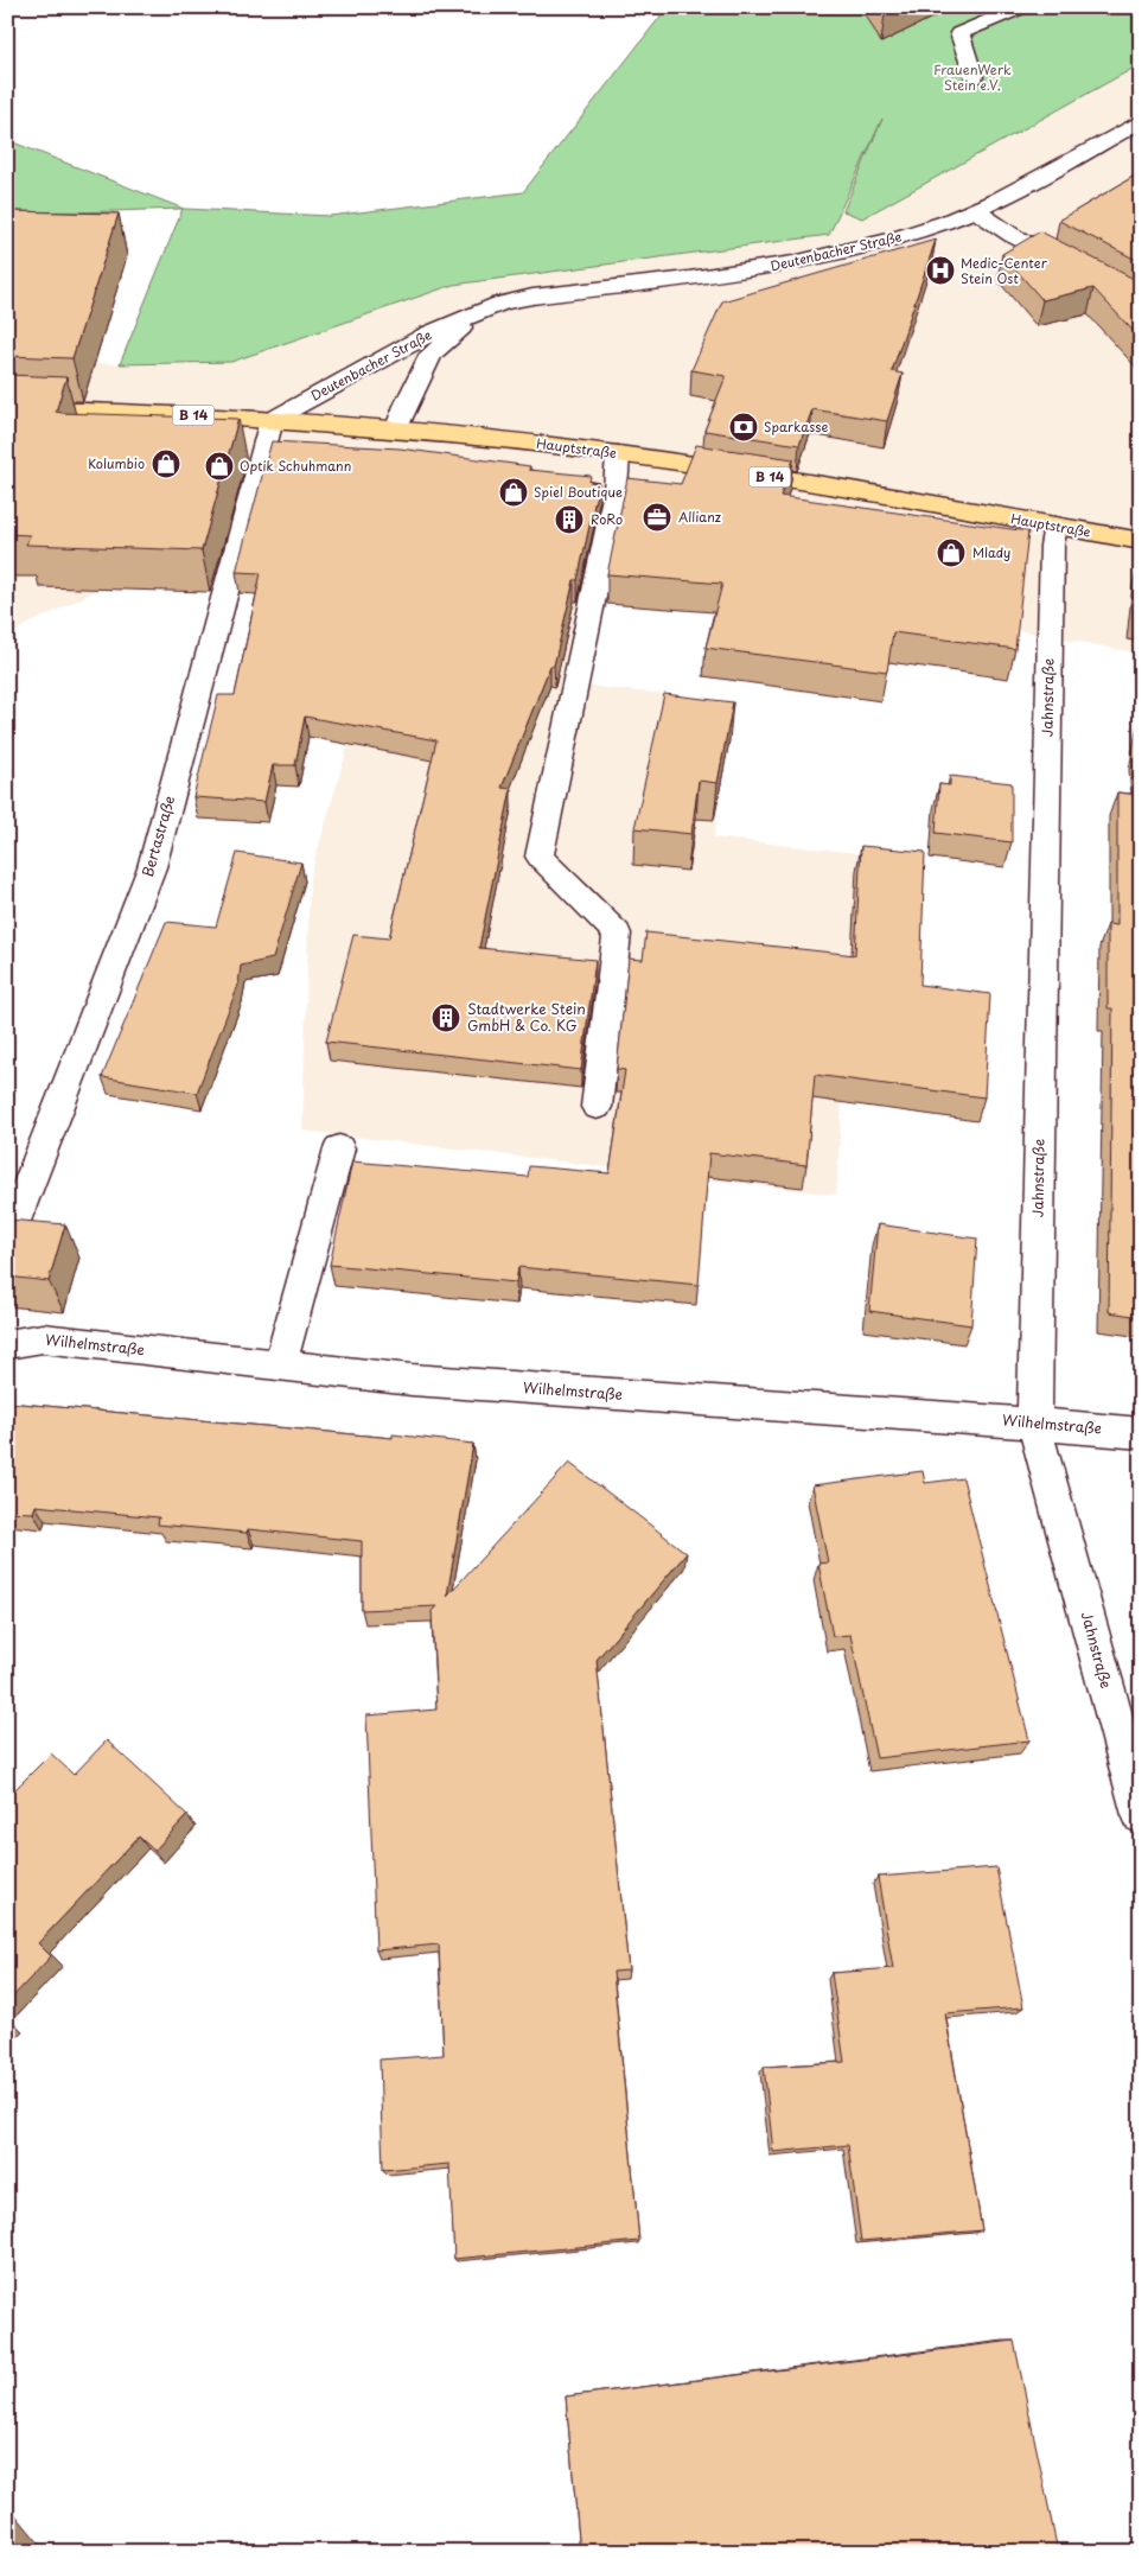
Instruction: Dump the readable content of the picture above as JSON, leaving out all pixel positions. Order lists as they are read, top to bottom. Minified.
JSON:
{"streets":{"main road":["B 14","Hauptstraße"],"street":["Deutenbacher Straße","Jahnstraße","Bertastraße","Wilhelmstraße"]},"crossings":[["Deutenbacher Straße","Hauptstraße"],["Deutenbacher Straße","Bertastraße"],["Hauptstraße","Jahnstraße"],["Hauptstraße","Bertastraße"],["Jahnstraße","Wilhelmstraße"]],"parks":["FrauenWerk Stein e.V."],"places":{"hospital":["Medic-Center Stein Ost"],"bank":["Sparkasse"],"shop":["Kolumbio","Optik Schuhmann","Spiel Boutique","Mlady"],"office":["Allianz"],"building":["RoRo","Stadtwerke Stein GmbH & Co. KG"]}}
